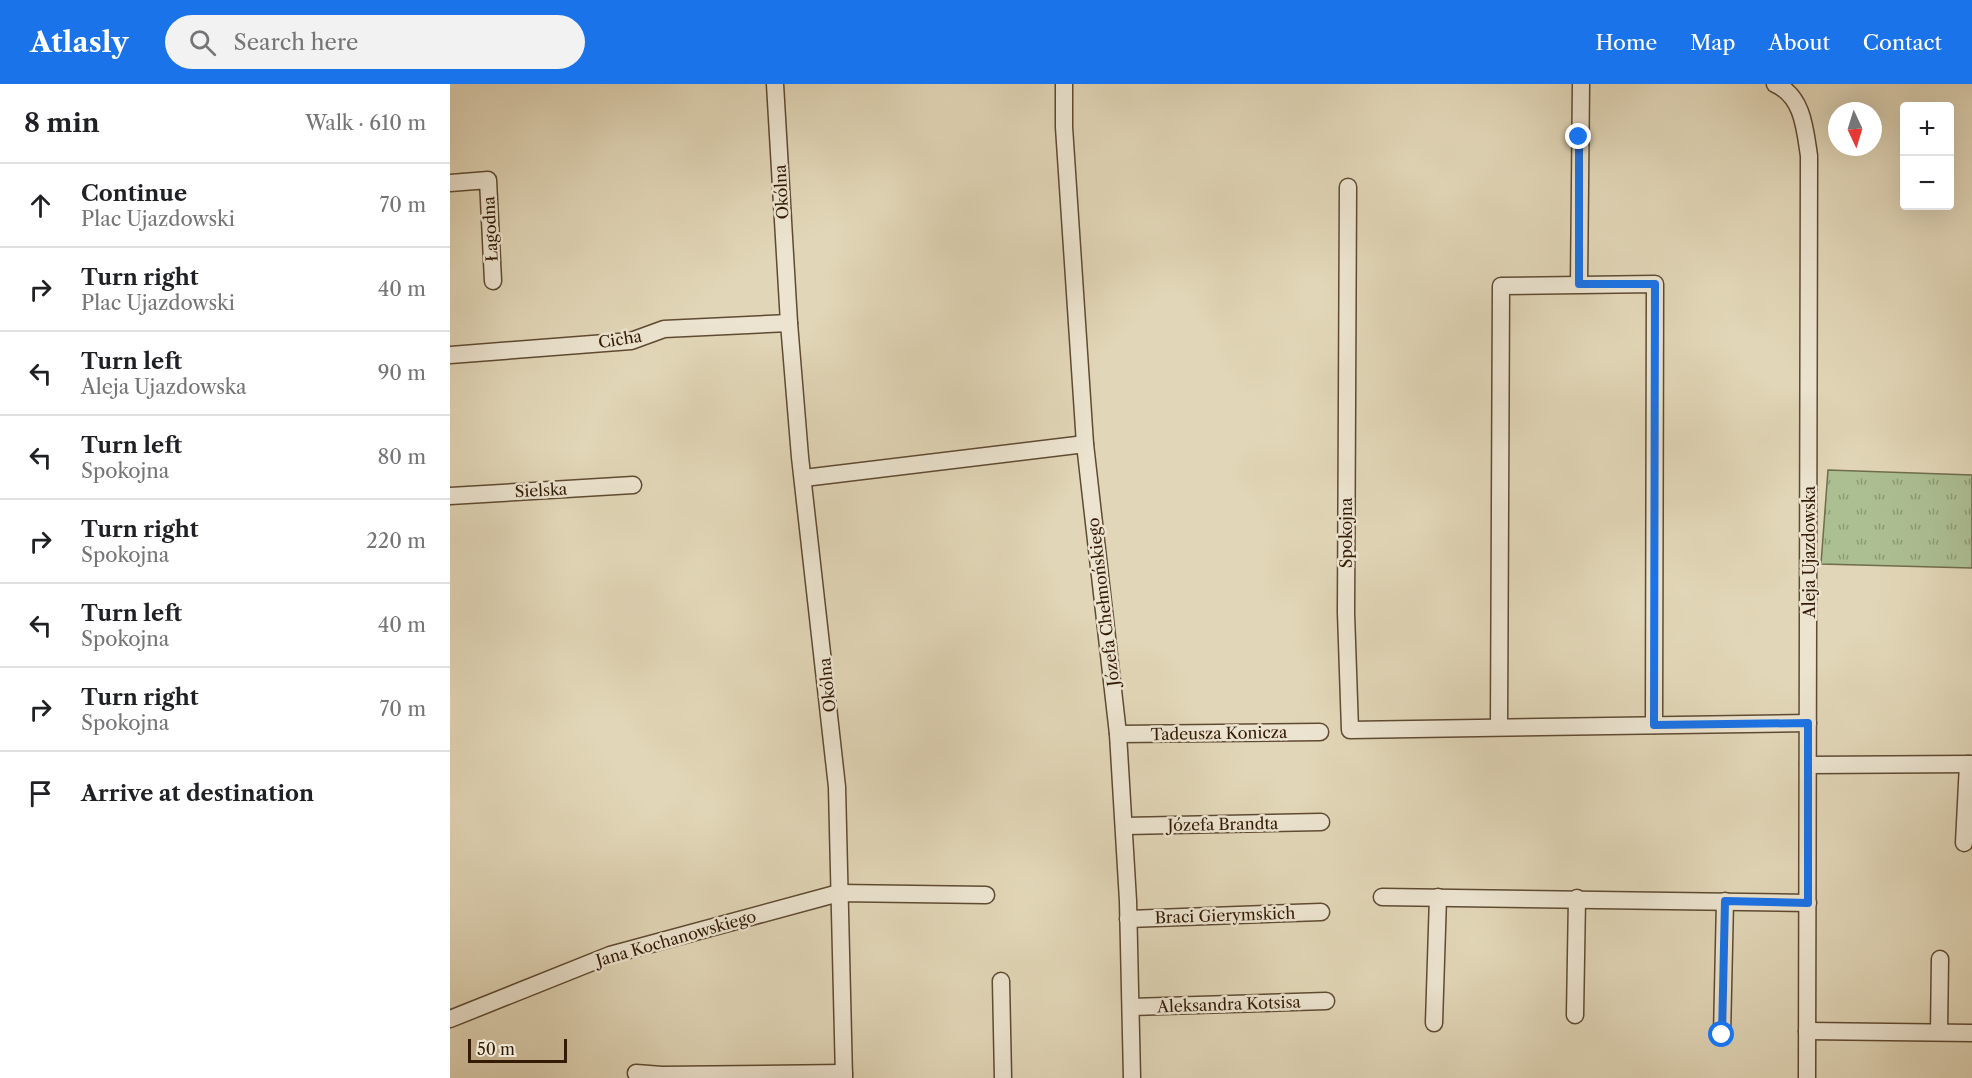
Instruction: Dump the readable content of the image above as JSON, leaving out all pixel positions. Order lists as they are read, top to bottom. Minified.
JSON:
{"streets":{"street":["Okólna","Łagodna","Cicha","Sielska","Spokojna","Aleja Ujazdowska","Józefa Chełmońskiego","Tadeusza Konicza","Józefa Brandta","Braci Gierymskich","Jana Kochanowskiego","Aleksandra Kotsisa"]},"crossings":[["Okólna","Cicha"],["Okólna","Jana Kochanowskiego"],["Spokojna","Aleja Ujazdowska"],["Józefa Chełmońskiego","Tadeusza Konicza"],["Józefa Chełmońskiego","Józefa Brandta"],["Józefa Chełmońskiego","Braci Gierymskich"],["Józefa Chełmońskiego","Aleksandra Kotsisa"]],"scale_bar":"50 m","north":"bottom","page":{"header":"Atlasly","search":"Search here","nav":["Home","Map","About","Contact"],"heading":["8 min","Walk · 610 m"],"map_buttons":["+","−"],"list":[["Continue","Plac Ujazdowski","70 m"],["Turn right","Plac Ujazdowski","40 m"],["Turn left","Aleja Ujazdowska","90 m"],["Turn left","Spokojna","80 m"],["Turn right","Spokojna","220 m"],["Turn left","Spokojna","40 m"],["Turn right","Spokojna","70 m"],"Arrive at destination"],"scale":"50 m"}}
